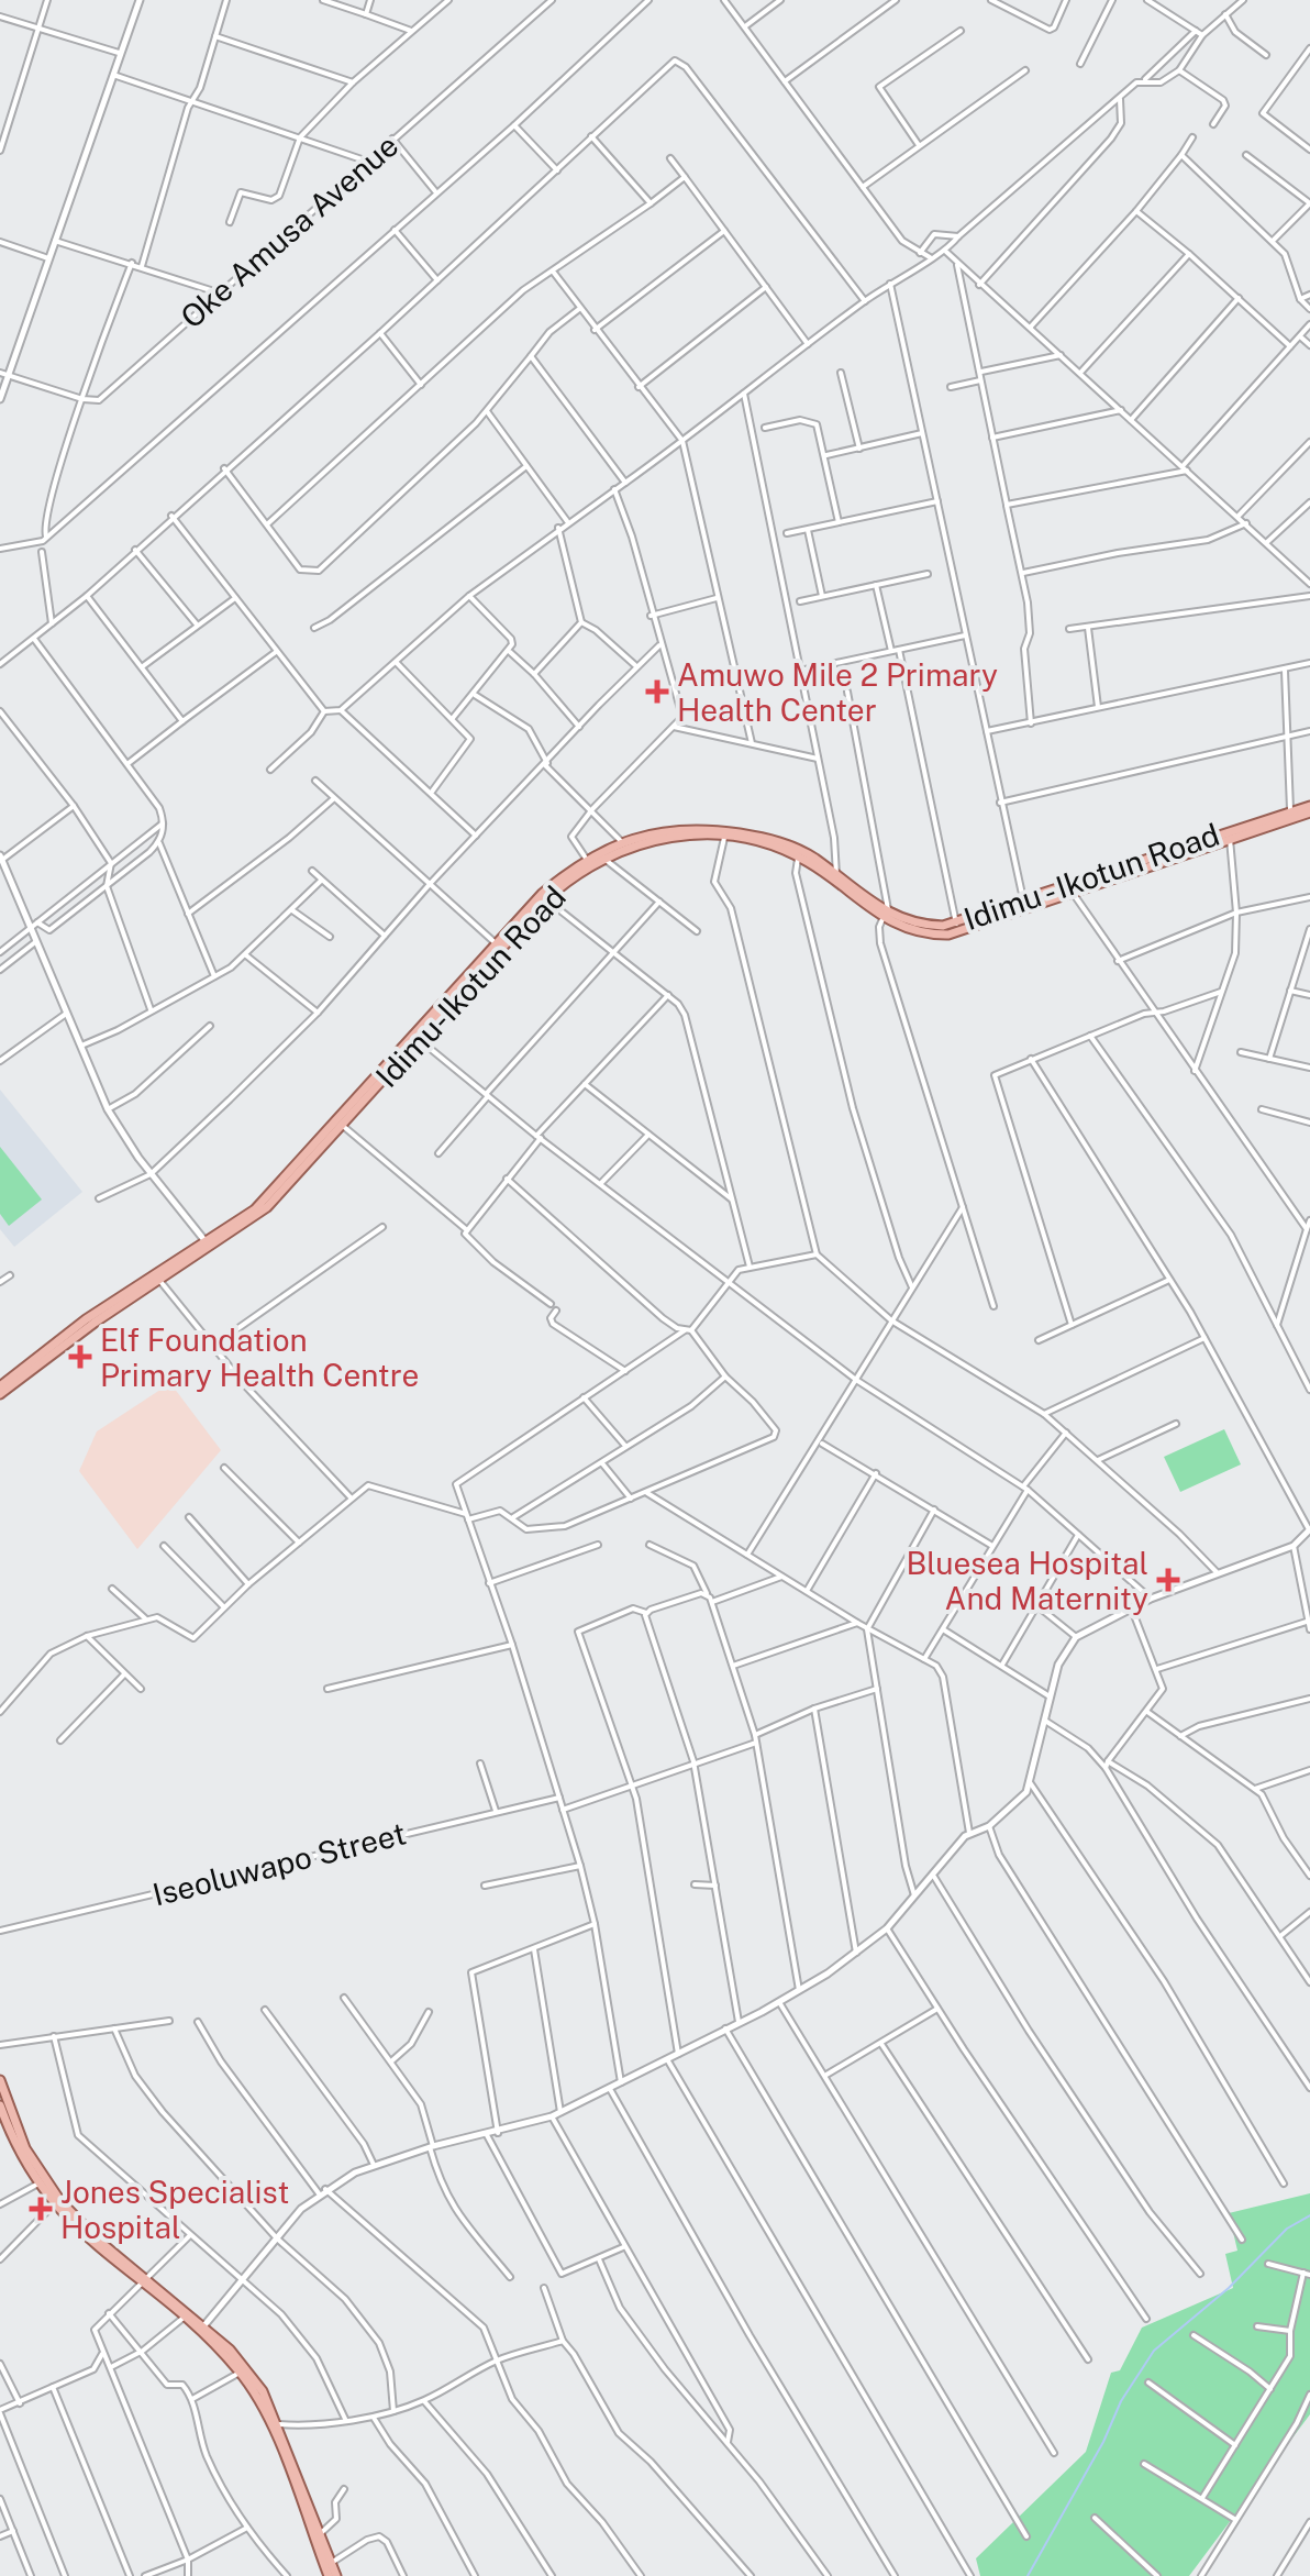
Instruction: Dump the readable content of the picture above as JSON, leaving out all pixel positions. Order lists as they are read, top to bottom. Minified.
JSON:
{"streets":{"main road":["Idimu - Ikotun Road","Idimu-Ikotun Road"],"street":["Oke Amusa Avenue","Iseoluwapo Street"]},"crossings":[["Idimu - Ikotun Road","Idimu-Ikotun Road"]],"places":{"health":["Amuwo Mile 2 Primary Health Center","Elf Foundation Primary Health Centre","Bluesea Hospital And Maternity","Jones Specialist Hospital"]}}
